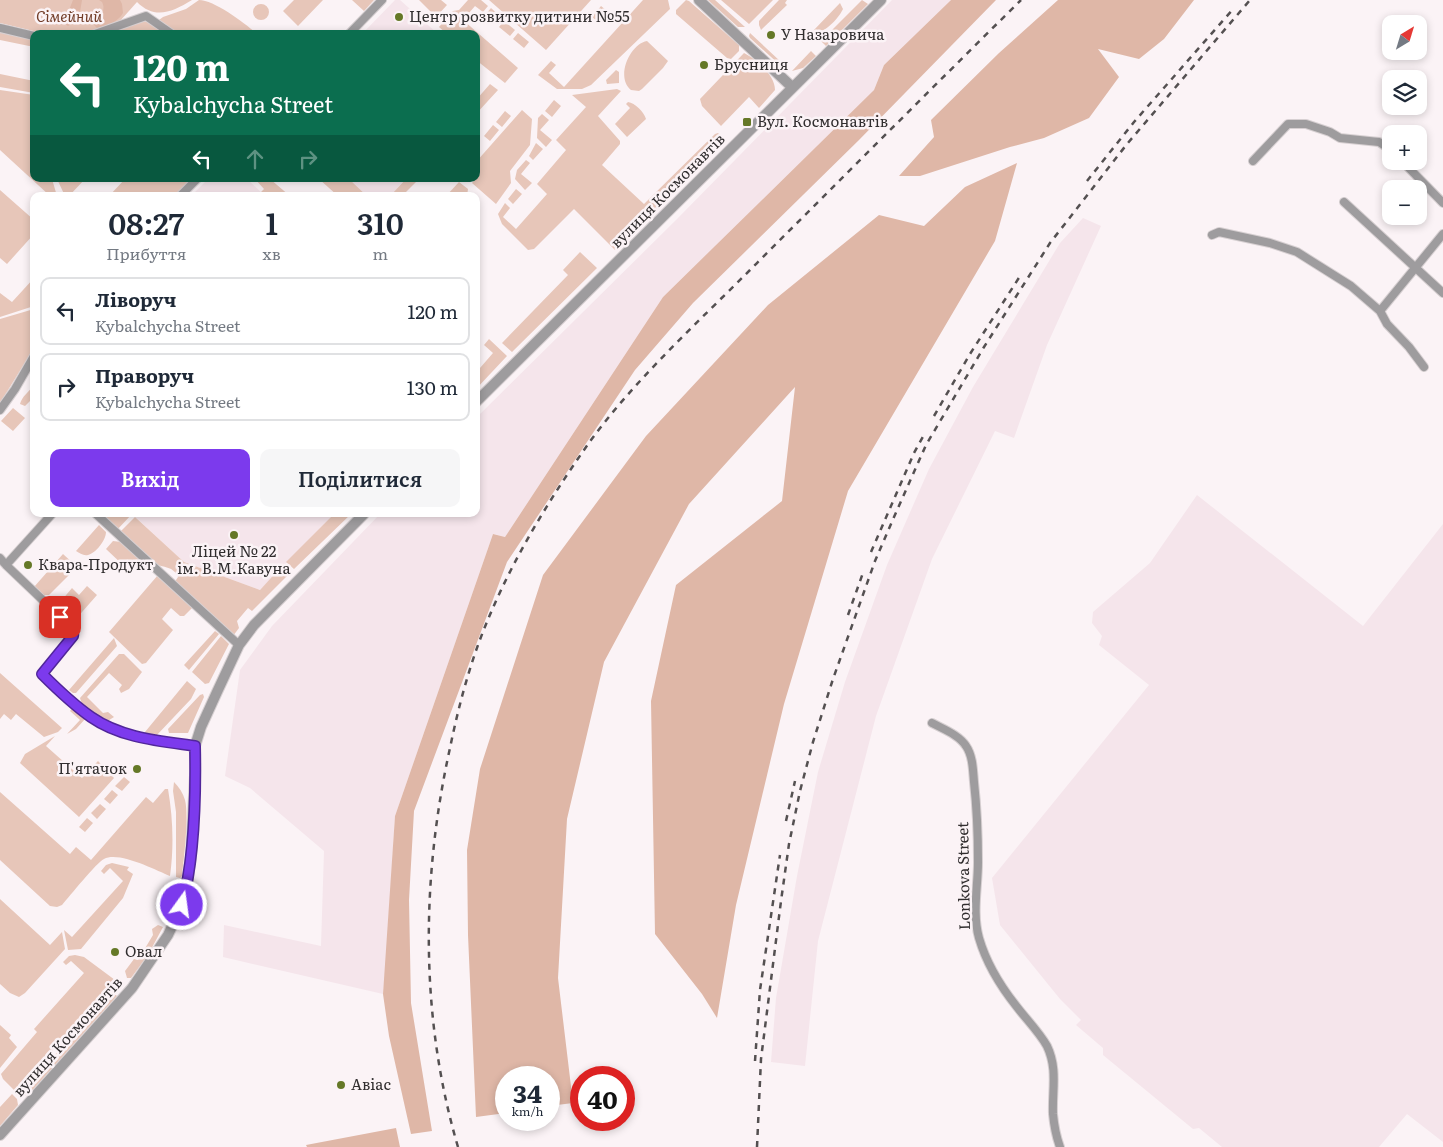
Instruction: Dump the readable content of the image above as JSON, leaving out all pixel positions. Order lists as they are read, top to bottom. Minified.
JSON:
{"streets":{"street":["вулиця Космонавтів","Lonkova Street"]},"parks":["Сімейний"],"places":{"other":["Центр розвитку дитини №55","У Назаровича","Брусниця","Ліцей № 22 ім. В.М.Кавуна","Квара-Продукт","П'ятачок","Овал","Авіас"],"transit":["Вул. Космонавтів"]},"north":"top right","page":{"map_buttons":["+","−"],"turn":["120 m","Kybalchycha Street"],"eta":["08:27","Прибуття","1","хв","310","m"],"list":[{"name":"Ліворуч","note":"Kybalchycha Street","value":"120 m"},{"name":"Праворуч","note":"Kybalchycha Street","value":"130 m"}],"buttons":["Вихід","Поділитися"],"speed":"34 km/h","limit":"40"}}
